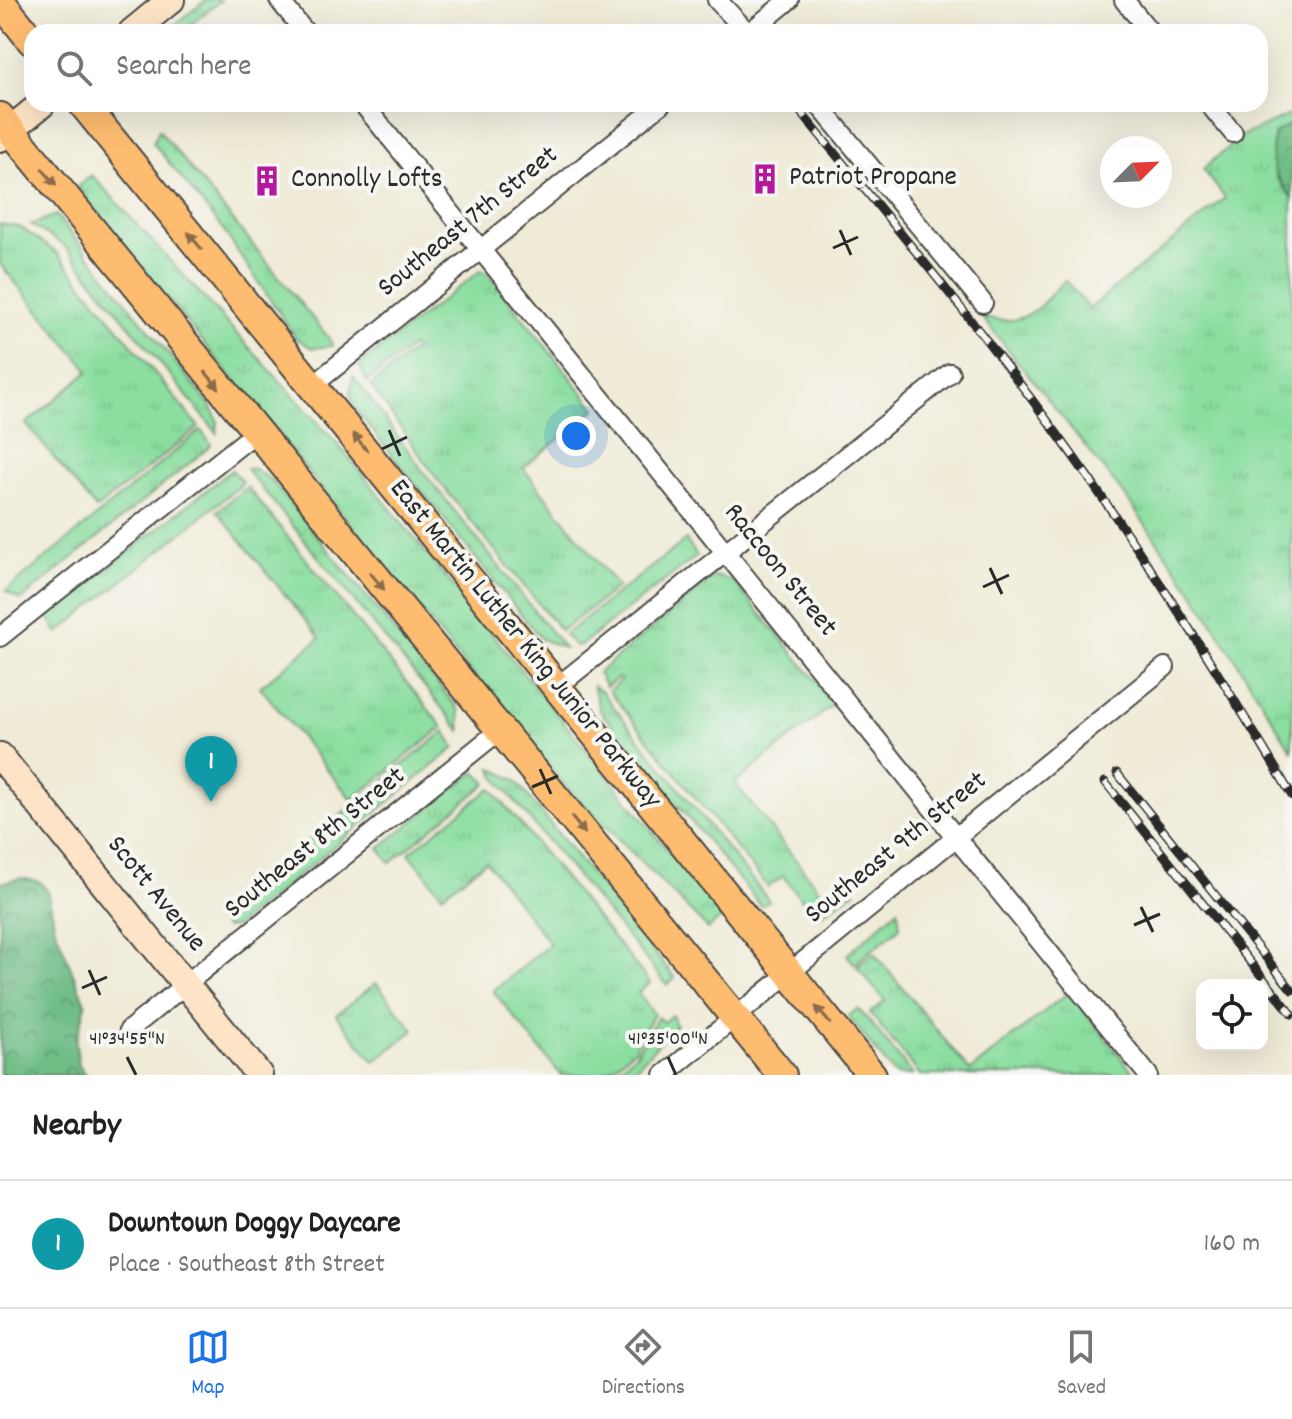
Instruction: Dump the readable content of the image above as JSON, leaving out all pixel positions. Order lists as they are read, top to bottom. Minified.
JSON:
{"streets":{"main road":["East Martin Luther King Junior Parkway"],"street":["Southeast 7th Street","Raccoon Street","Southeast 8th Street","Southeast 9th Street","Scott Avenue"]},"crossings":[["Southeast 7th Street","Raccoon Street"],["Southeast 7th Street","East Martin Luther King Junior Parkway"],["Raccoon Street","Southeast 9th Street"],["East Martin Luther King Junior Parkway","Southeast 9th Street"],["Southeast 8th Street","Scott Avenue"]],"places":{"building":["Patriot Propane","Connolly Lofts"]},"north":"top right","page":{"search":"Search here","pins":"1","heading":"Nearby","list":[{"mark":"1","name":"Downtown Doggy Daycare","note":"Place · Southeast 8th Street","value":"160 m"}],"nav":["Map","Directions","Saved"]},"coordinates":["41°34'55\"N","41°35'00\"N"]}
